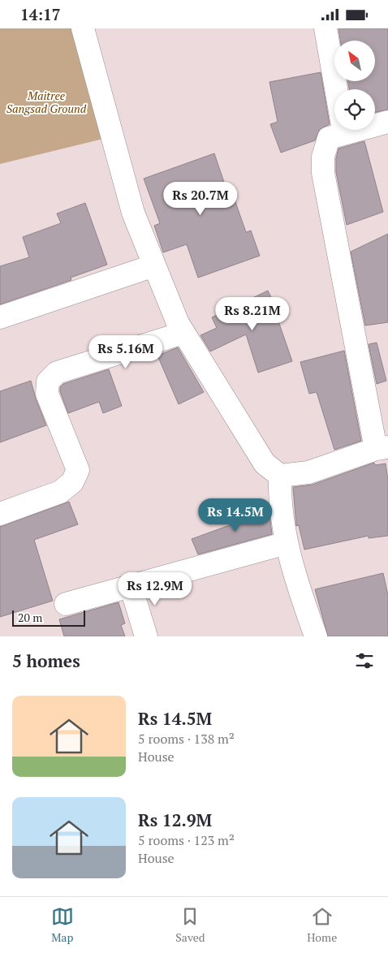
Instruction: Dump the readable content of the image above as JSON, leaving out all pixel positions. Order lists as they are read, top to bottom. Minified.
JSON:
{"parks":["Maitree Sangsad Ground"],"scale_bar":"20 m","north":"top left","page":{"status":"14:17","price":["Rs 20.7M","Rs 8.21M","Rs 5.16M","Rs 14.5M","Rs 12.9M"],"scale":"20 m","heading":"5 homes","list":[{"name":"Rs 14.5M","note":"5 rooms · 138 m² · House"},{"name":"Rs 12.9M","note":"5 rooms · 123 m² · House"}],"tabs":["Map","Saved","Home"]}}
